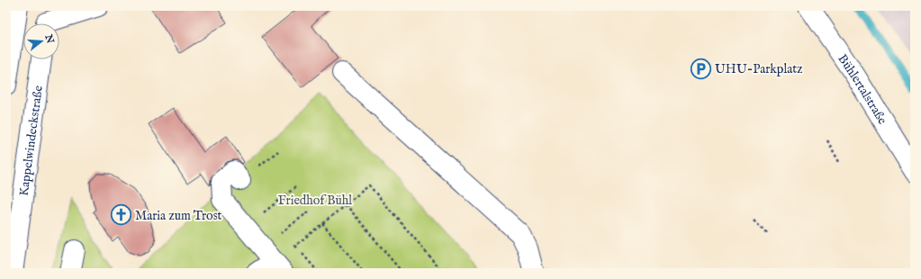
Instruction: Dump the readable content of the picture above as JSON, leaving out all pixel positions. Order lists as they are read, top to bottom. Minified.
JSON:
{"streets":{"street":["Bühlertalstraße","Kappelwindeckstraße"]},"parks":["Friedhof Bühl"],"places":{"parking":["UHU-Parkplatz"],"church":["Maria zum Trost"]},"north":"right"}
